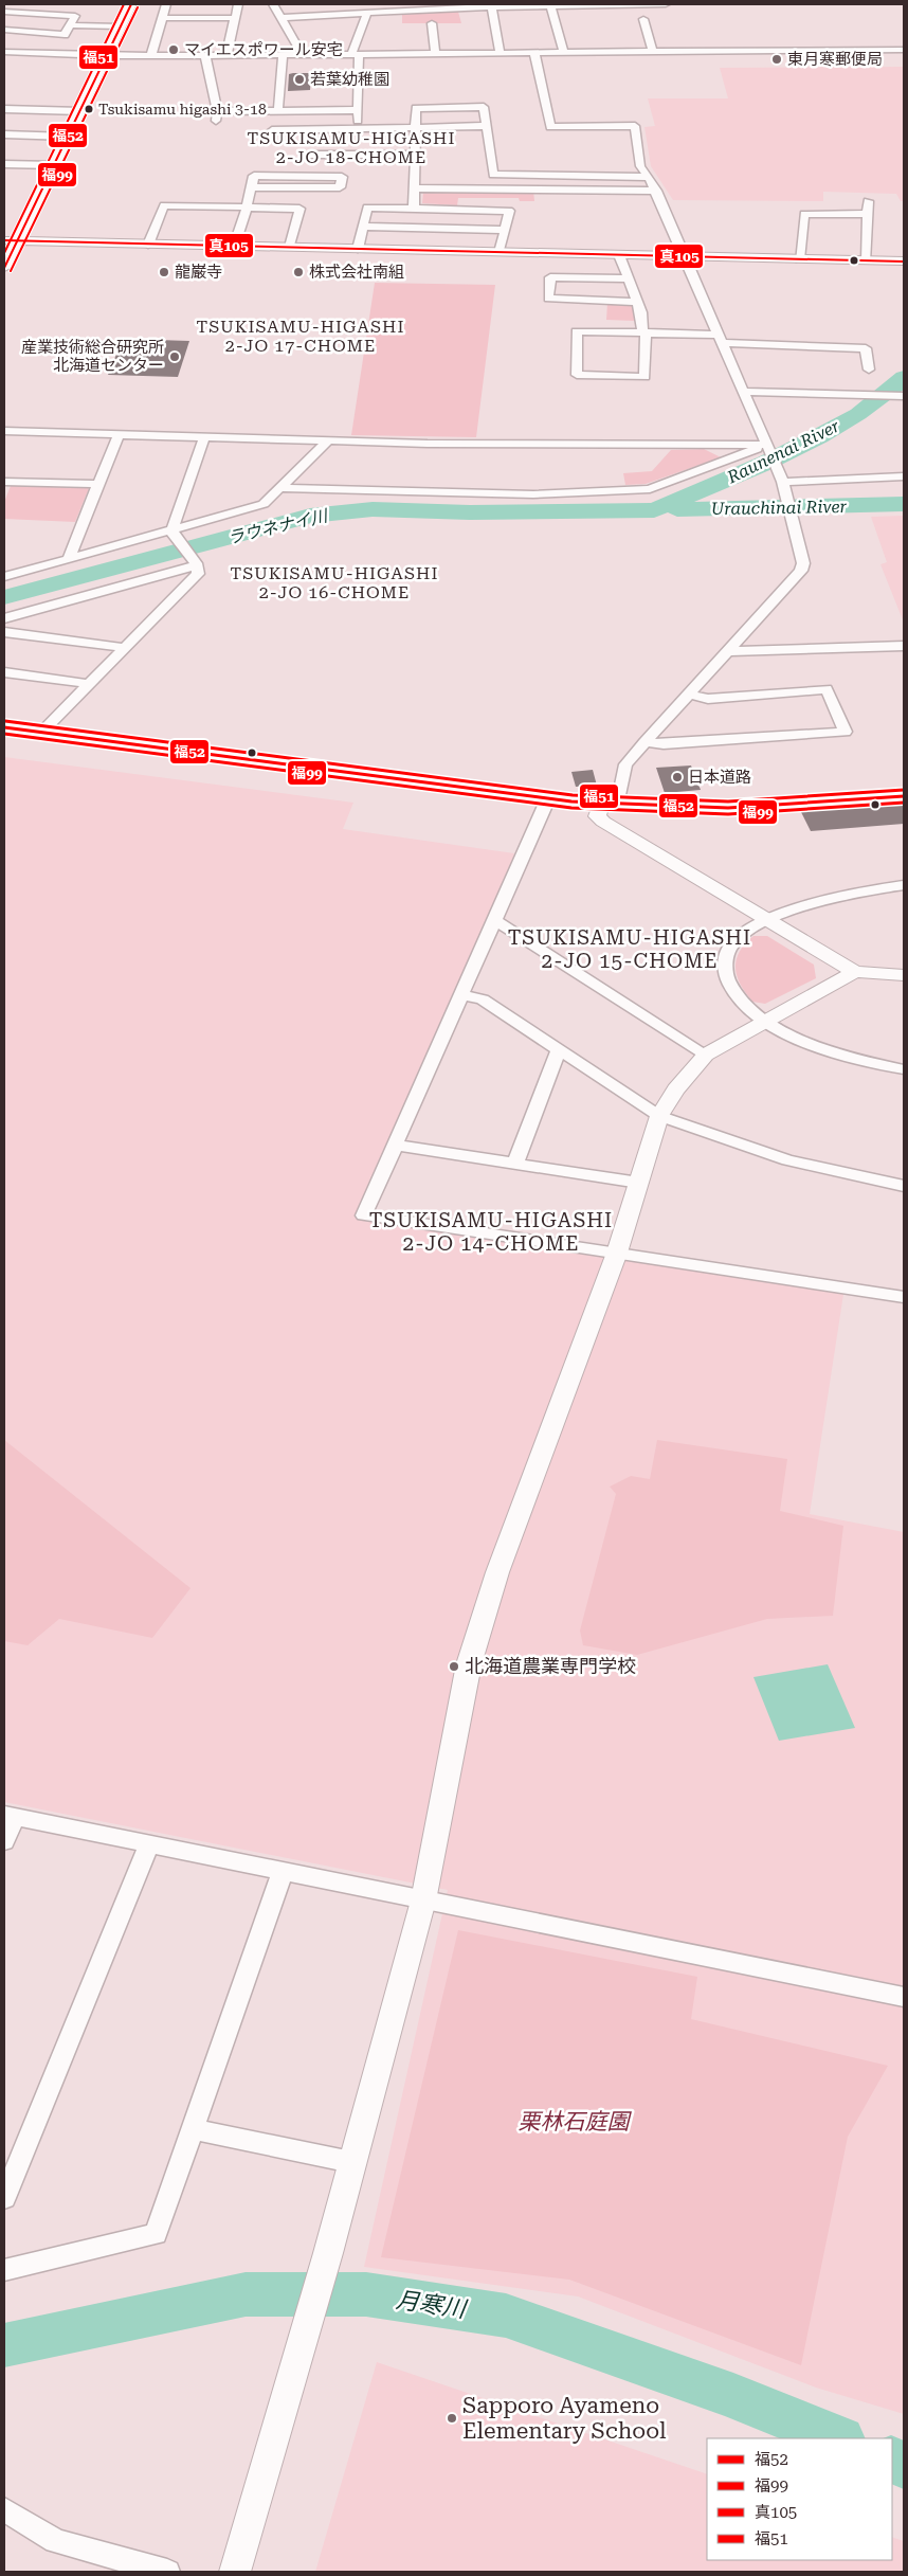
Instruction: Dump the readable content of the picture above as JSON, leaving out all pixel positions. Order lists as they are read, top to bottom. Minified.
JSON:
{"districts":["TSUKISAMU-HIGASHI 2-JO 18-CHOME","TSUKISAMU-HIGASHI 2-JO 17-CHOME","TSUKISAMU-HIGASHI 2-JO 16-CHOME","TSUKISAMU-HIGASHI 2-JO 15-CHOME","TSUKISAMU-HIGASHI 2-JO 14-CHOME"],"water":["Raunenai River","Urauchinai River","ラウネナイ川","月寒川"],"parks":["栗林石庭園"],"places":["マイエスポワール安宅","東月寒郵便局","若葉幼稚園","Tsukisamu higashi 3-18","龍巌寺","株式会社南組","産業技術総合研究所 北海道センター","日本道路","北海道農業専門学校","Sapporo Ayameno Elementary School"],"lines":["transit line 福52","transit line 福51","transit line 福99","transit line 真105"],"legend":["福52","福99","真105","福51"]}
